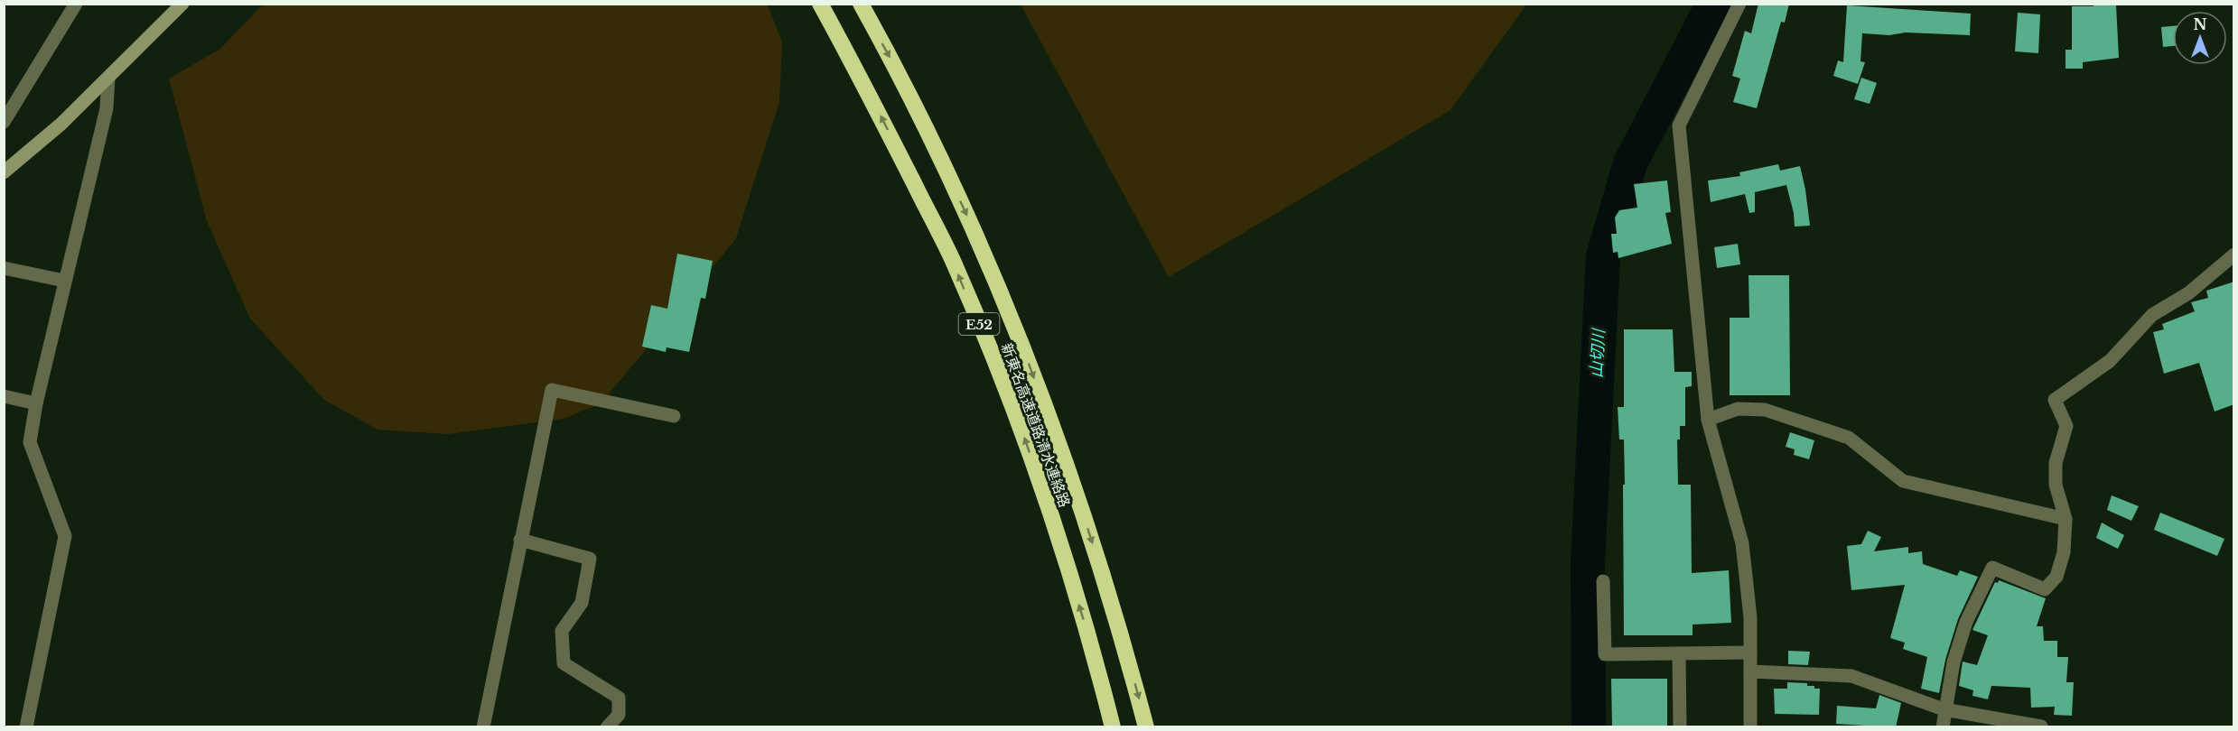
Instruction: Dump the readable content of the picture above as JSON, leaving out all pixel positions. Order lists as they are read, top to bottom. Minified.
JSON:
{"streets":{"highway":["E52","新東名高速道路清水連絡路"]},"water":["山切川"],"north":"top"}
